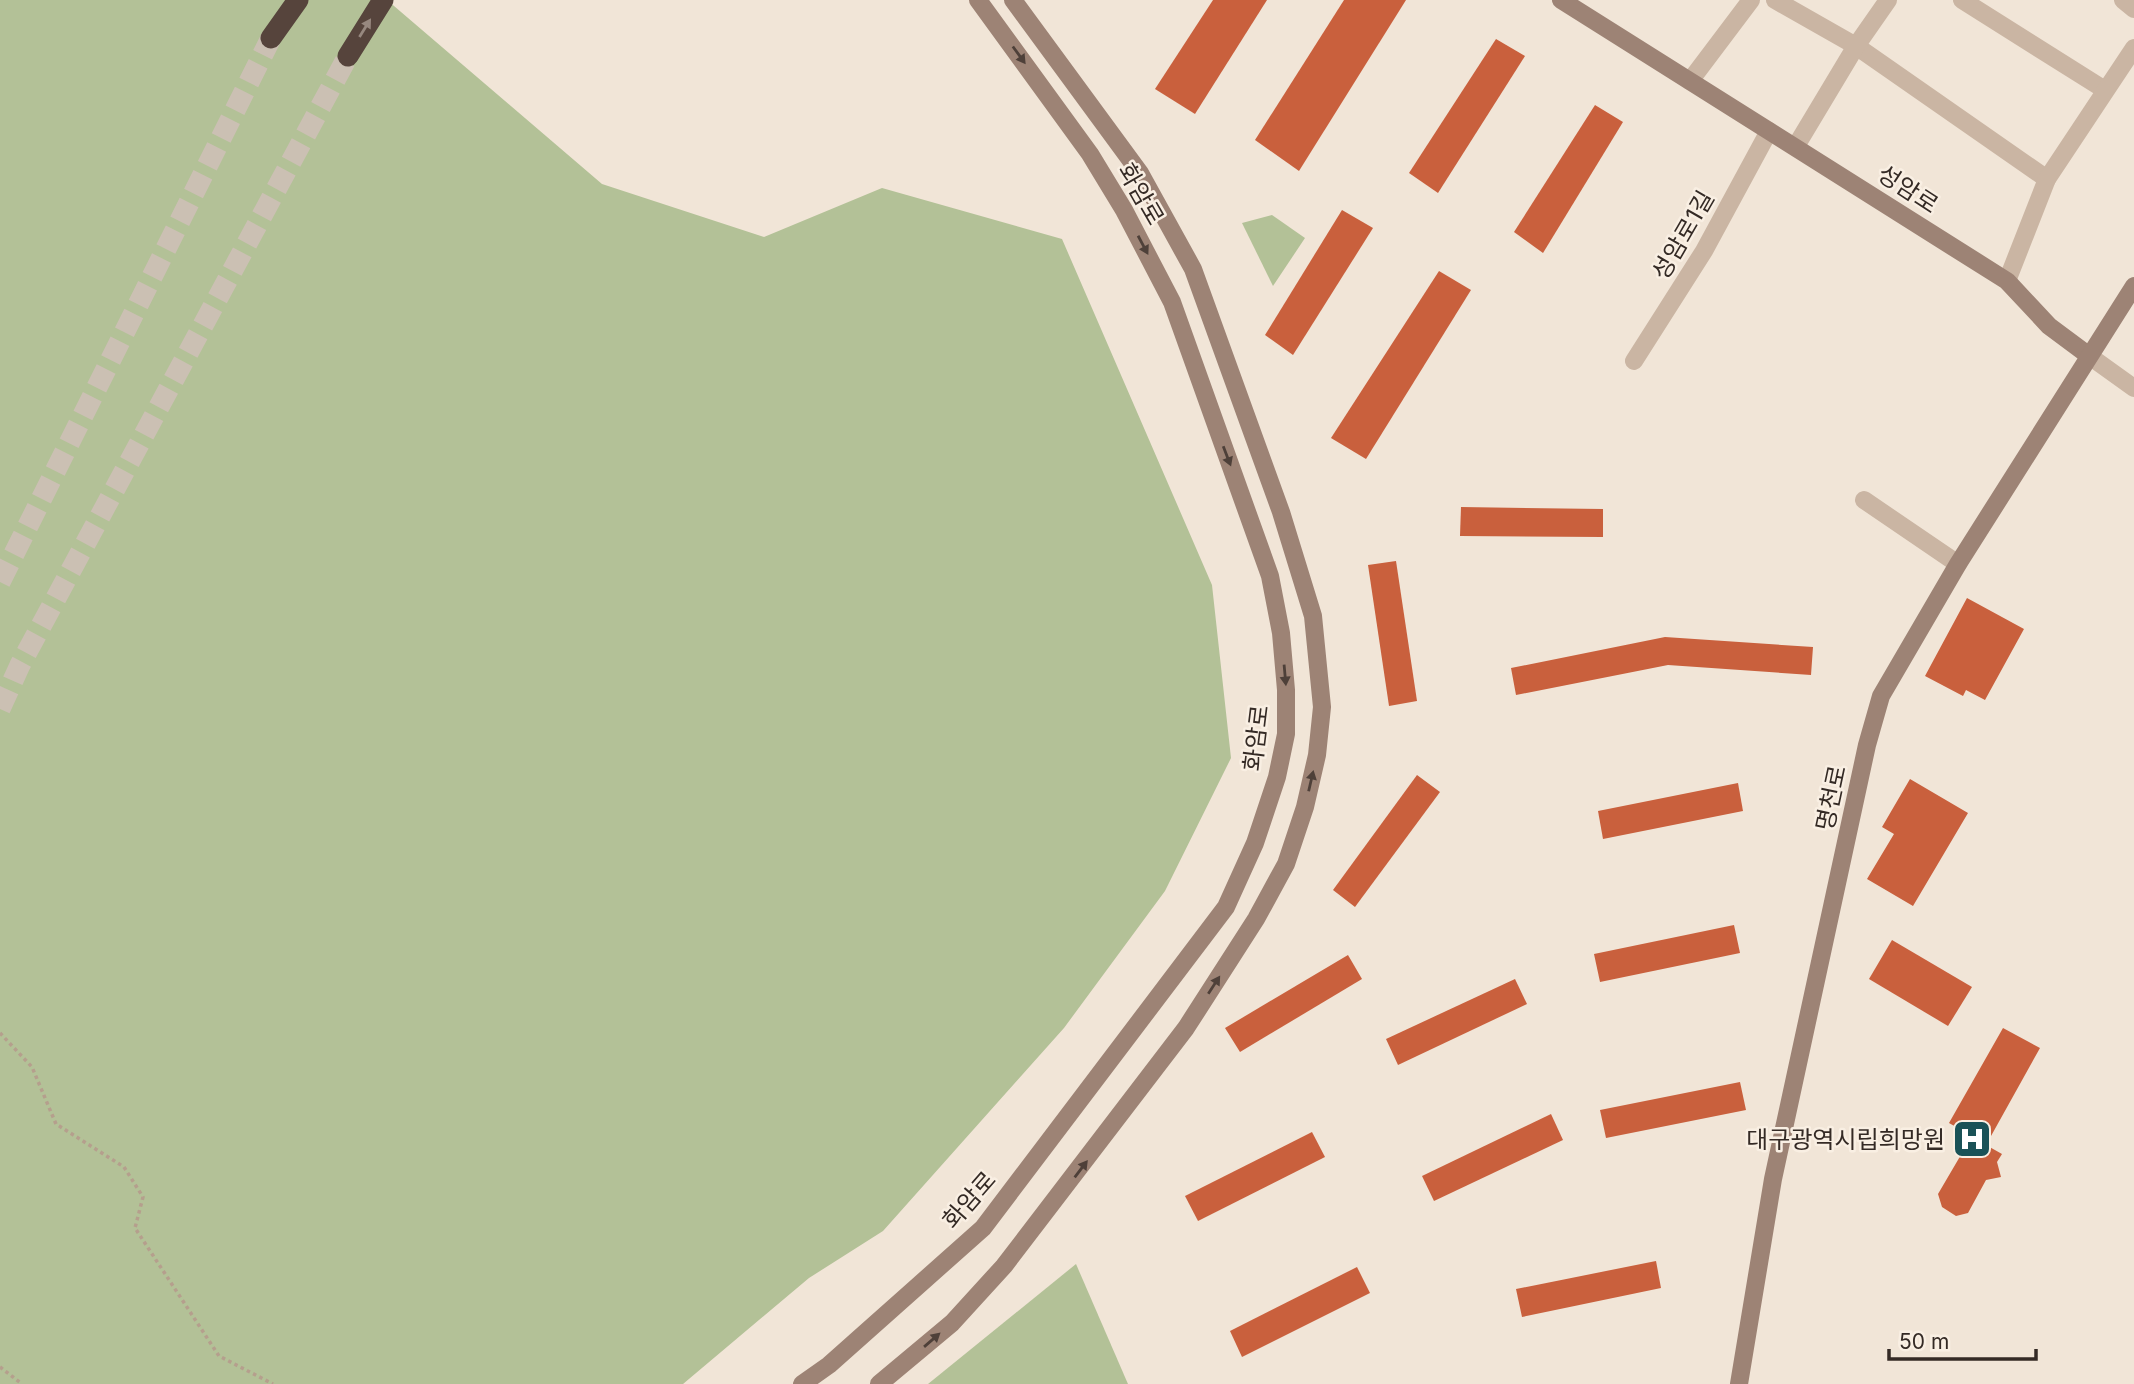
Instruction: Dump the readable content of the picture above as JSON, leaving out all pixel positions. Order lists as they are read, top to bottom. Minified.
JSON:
{"streets":{"main road":["성암로","화암로","명천로"],"street":["성암로1길"]},"crossings":[["성암로","성암로1길"],["성암로","명천로"]],"places":{"hospital":["대구광역시립희망원"]},"scale_bar":"50 m"}
